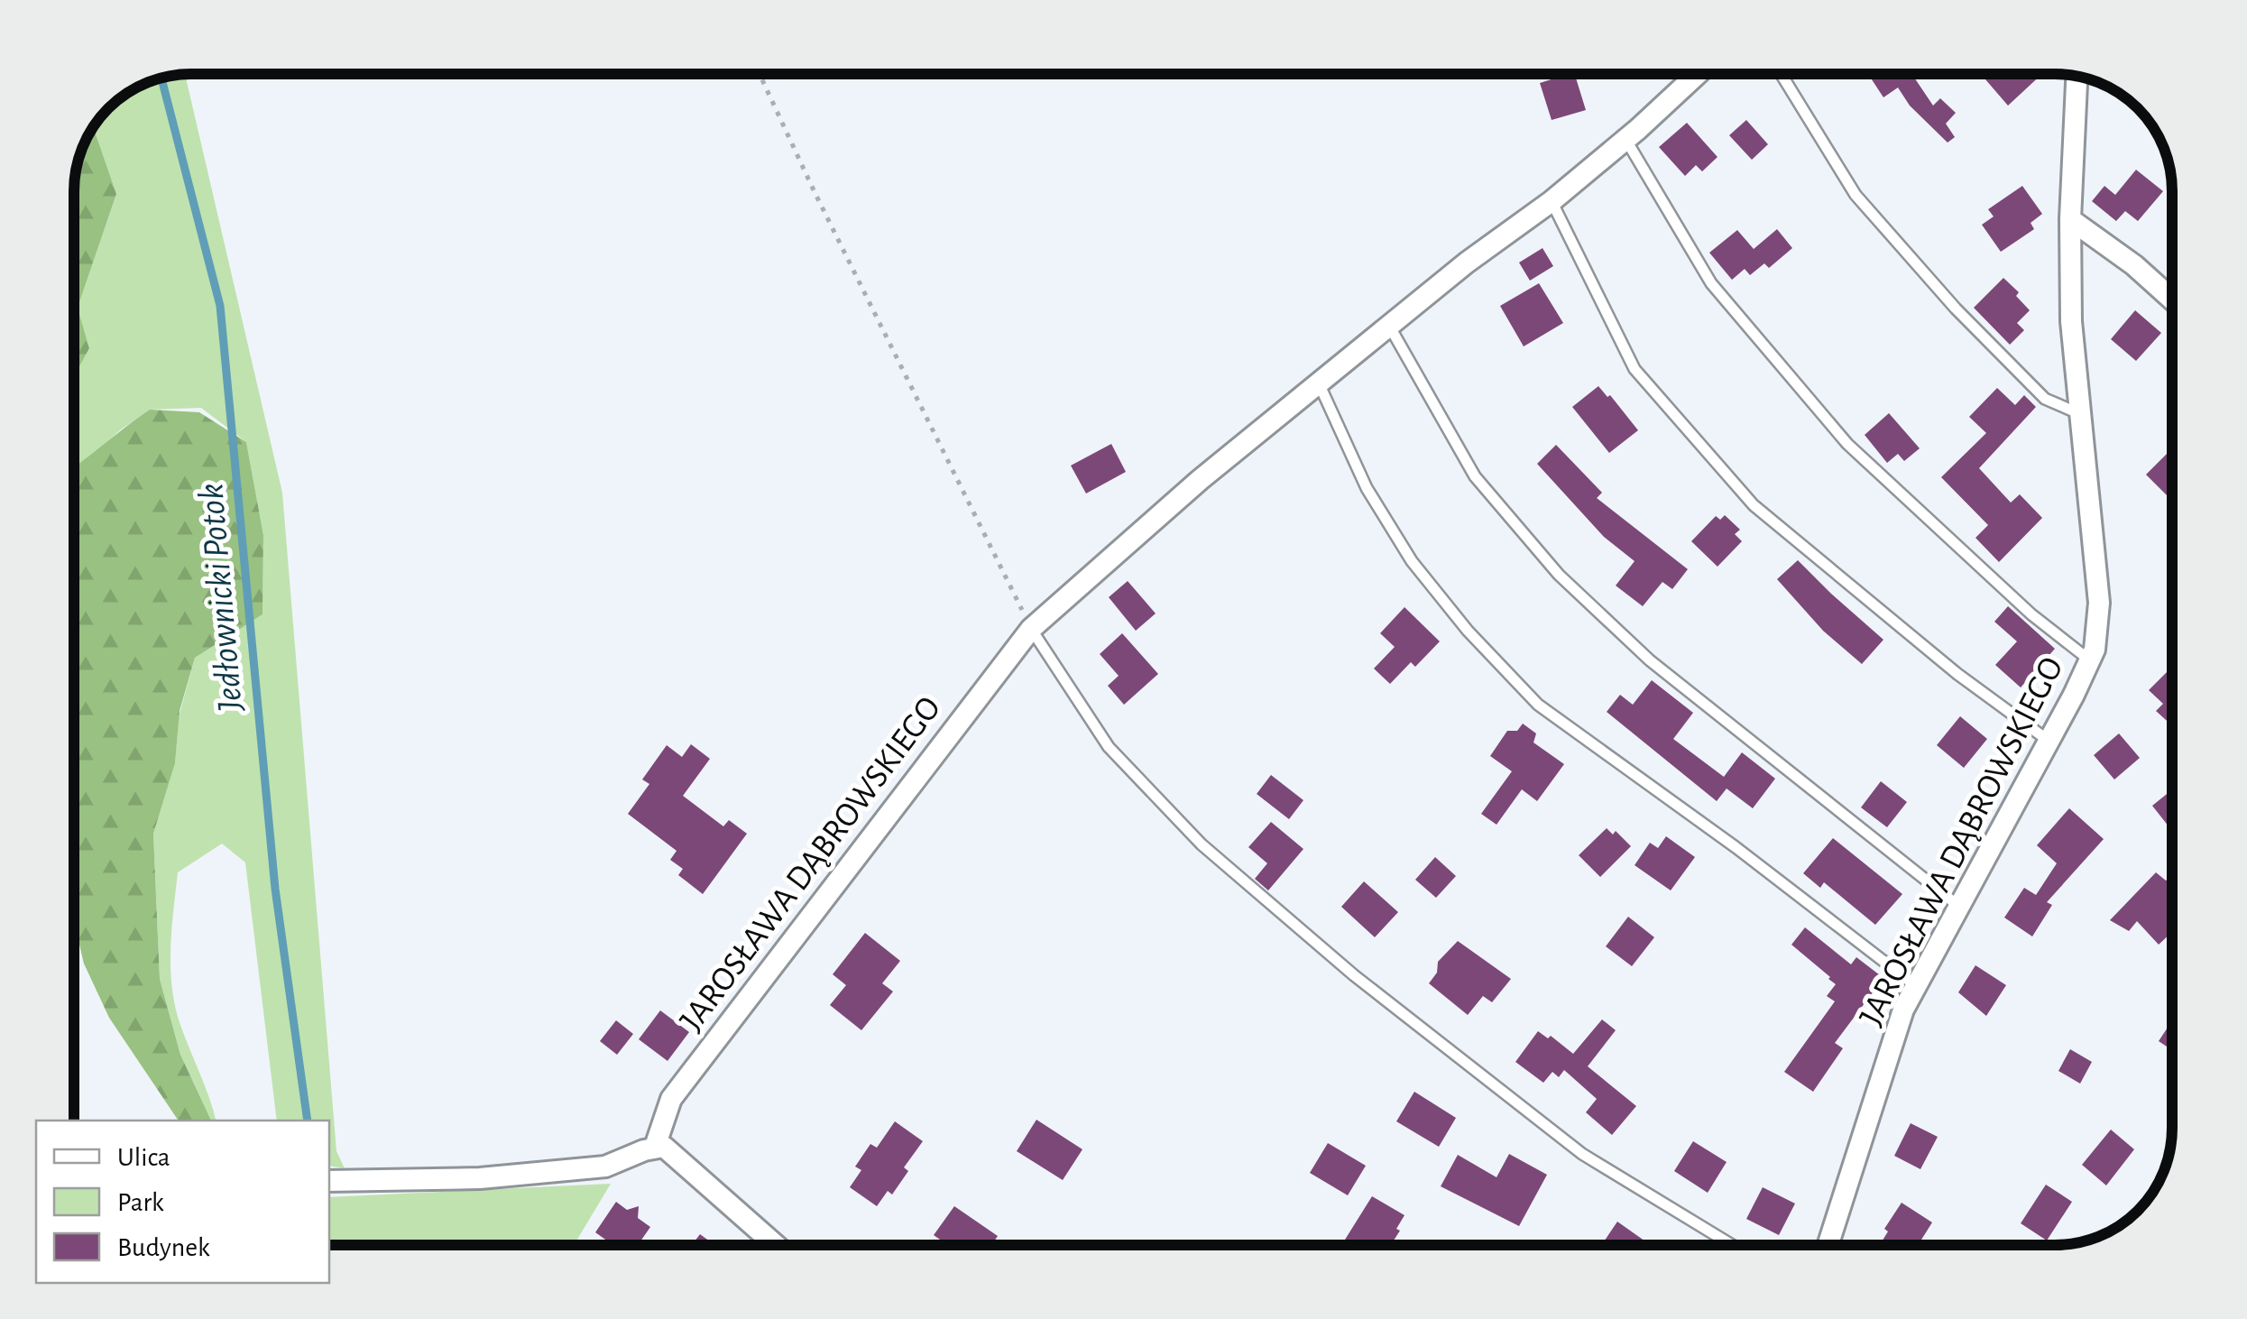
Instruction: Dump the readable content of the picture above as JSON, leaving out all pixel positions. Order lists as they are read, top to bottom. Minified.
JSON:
{"streets":{"street":["JAROSŁAWA DĄBROWSKIEGO"]},"water":["Jedłownicki Potok"],"legend":["Ulica","Park","Budynek"]}
